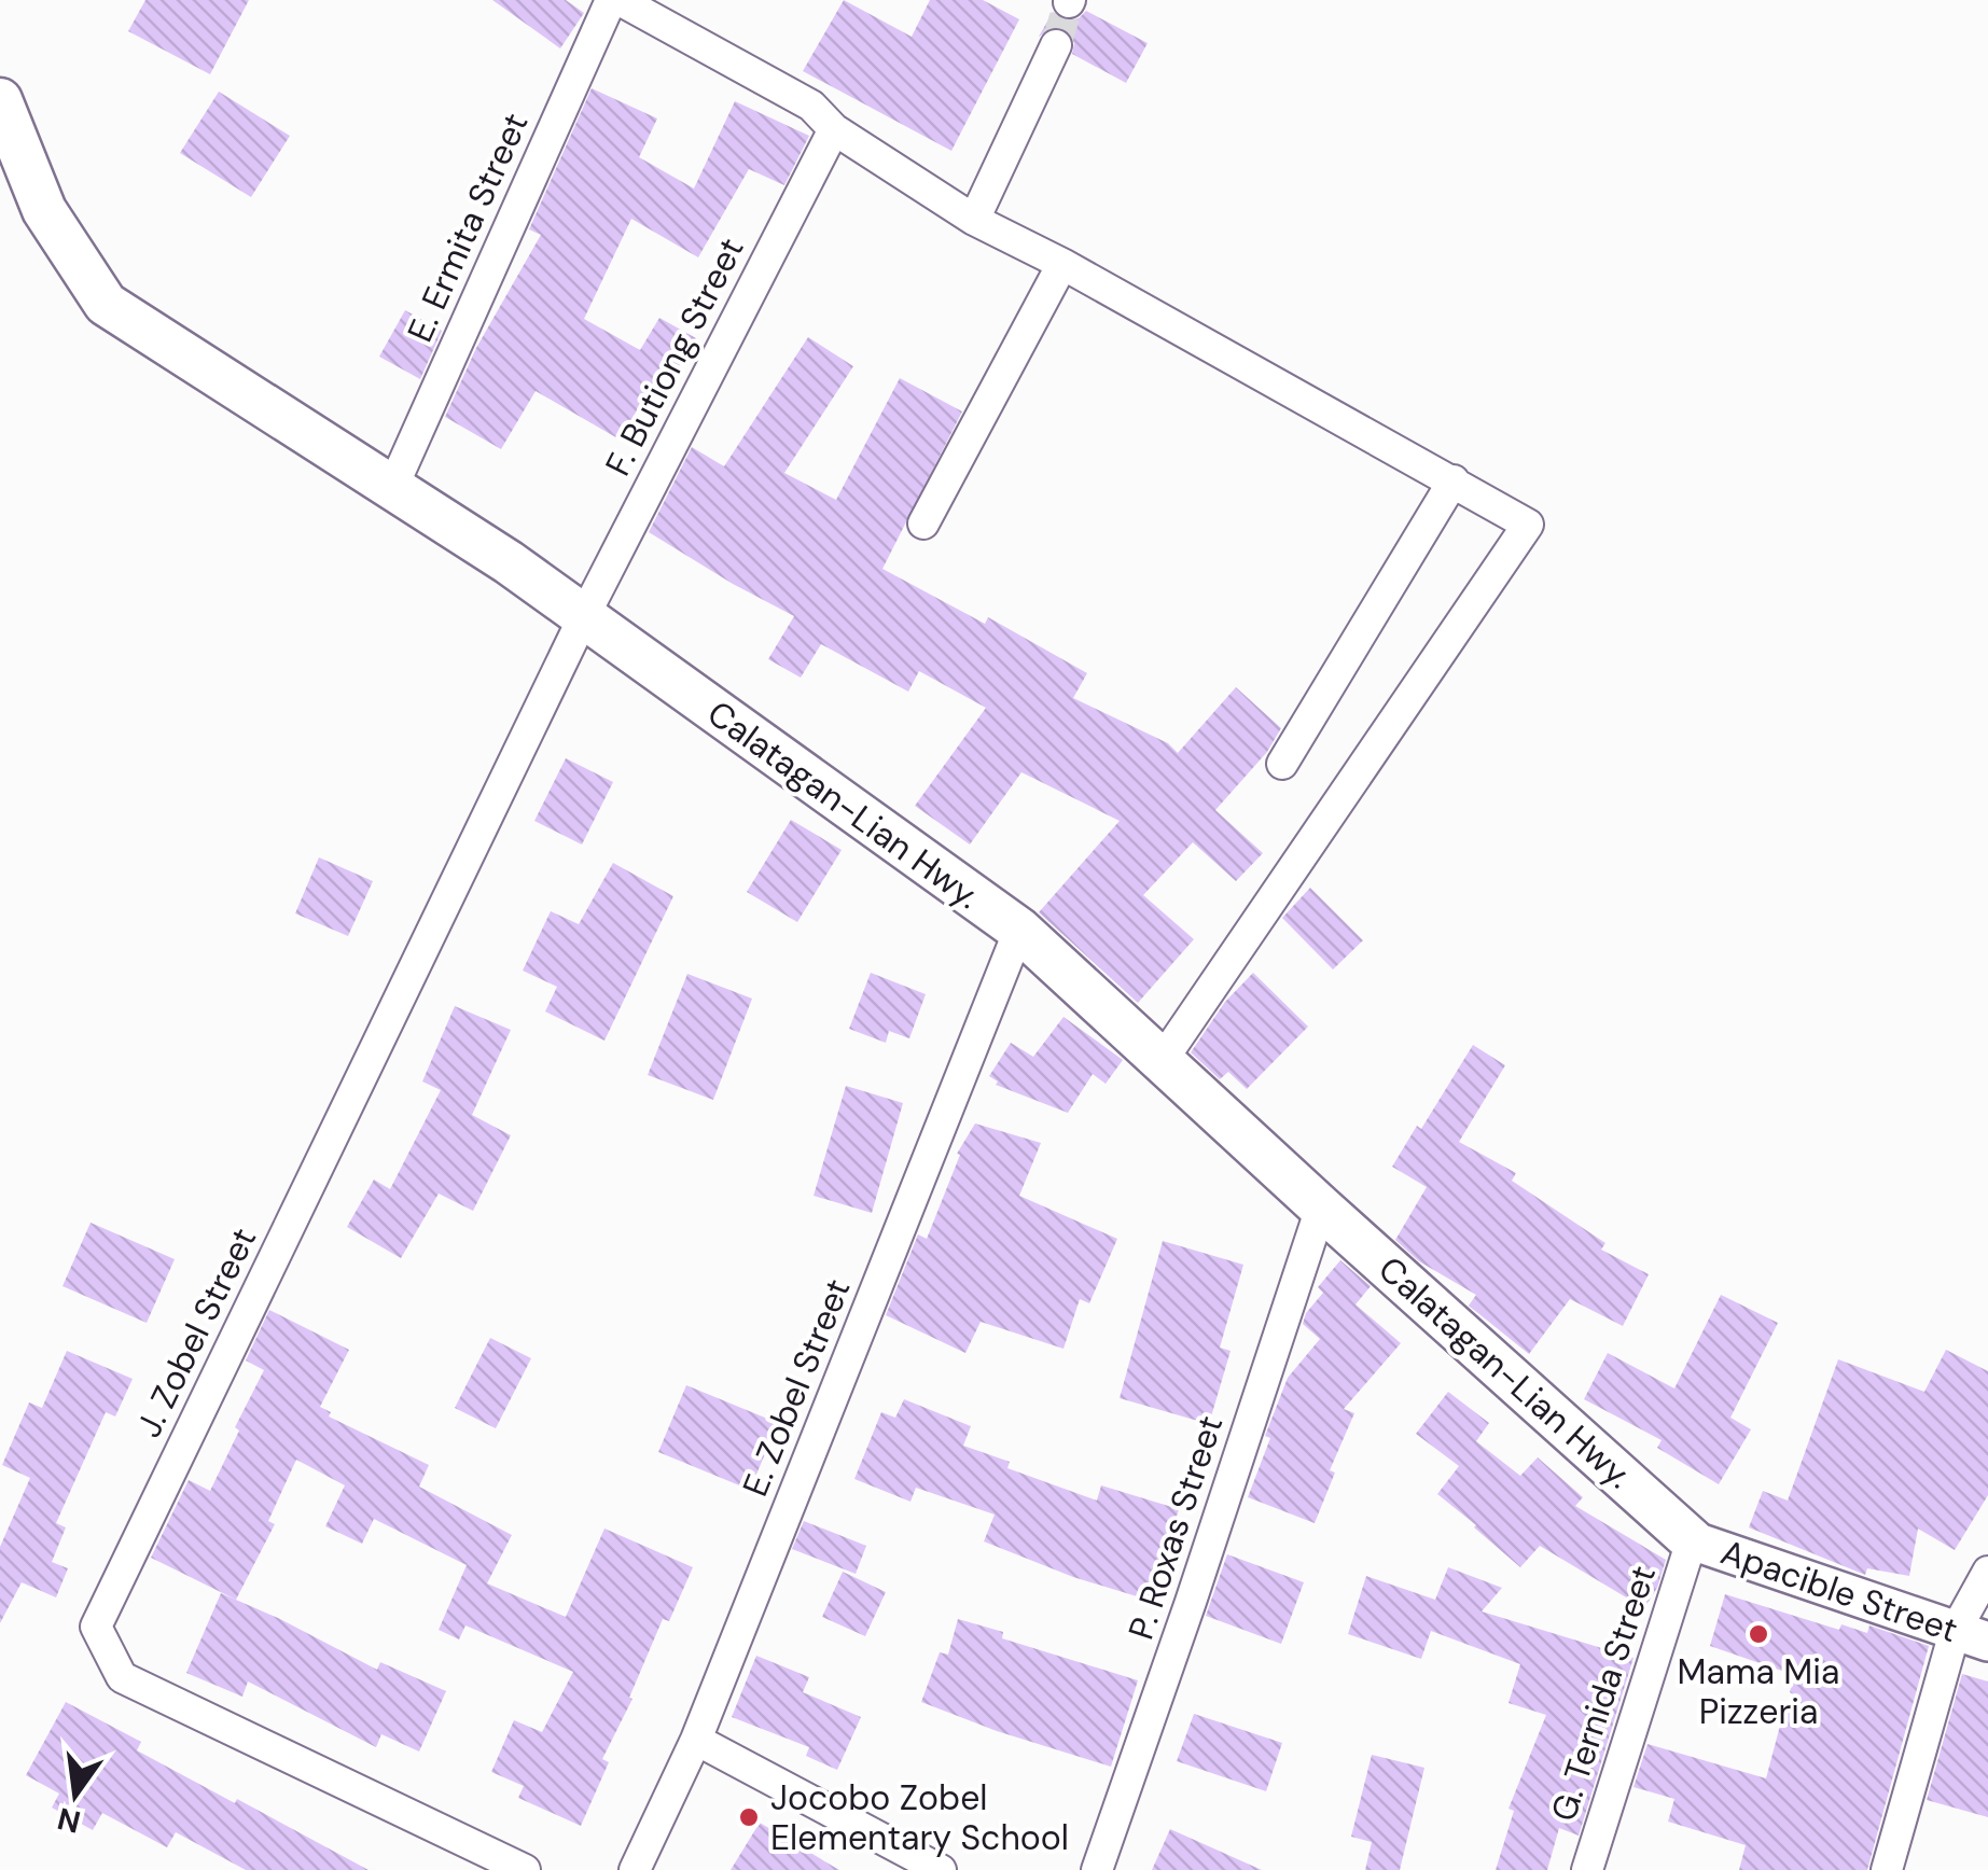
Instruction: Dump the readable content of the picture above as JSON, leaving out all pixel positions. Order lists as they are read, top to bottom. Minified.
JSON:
{"streets":{"main road":["Calatagan-Lian Hwy."],"street":["E. Ermita Street","F. Butiong Street","J. Zobel Street","E. Zobel Street","P. Roxas Street","Apacible Street","G. Ternida Street"]},"crossings":[["E. Ermita Street","Calatagan-Lian Hwy."],["F. Butiong Street","Calatagan-Lian Hwy."],["F. Butiong Street","J. Zobel Street"],["Calatagan-Lian Hwy.","J. Zobel Street"],["Calatagan-Lian Hwy.","E. Zobel Street"],["Calatagan-Lian Hwy.","P. Roxas Street"],["Calatagan-Lian Hwy.","Apacible Street"],["Calatagan-Lian Hwy.","G. Ternida Street"],["Apacible Street","G. Ternida Street"]],"places":["Mama Mia Pizzeria","Jocobo Zobel Elementary School"],"north":"bottom"}
